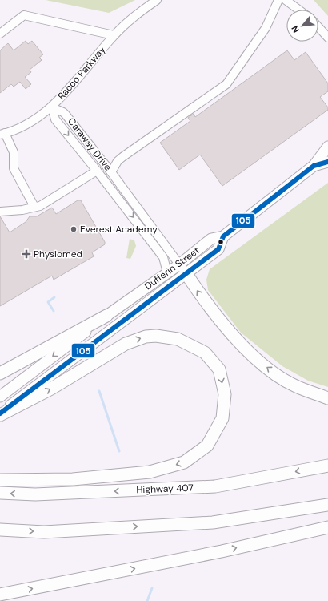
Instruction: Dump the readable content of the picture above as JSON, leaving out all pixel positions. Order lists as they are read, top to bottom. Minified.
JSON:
{"streets":{"highway":["Highway 407"],"main road":["Dufferin Street"],"street":["Racco Parkway","Caraway Drive"]},"crossings":[["Racco Parkway","Caraway Drive"],["Caraway Drive","Dufferin Street"]],"places":{"other":["Everest Academy"],"health":["Physiomed"]},"lines":["transit line 105"],"north":"bottom left"}
